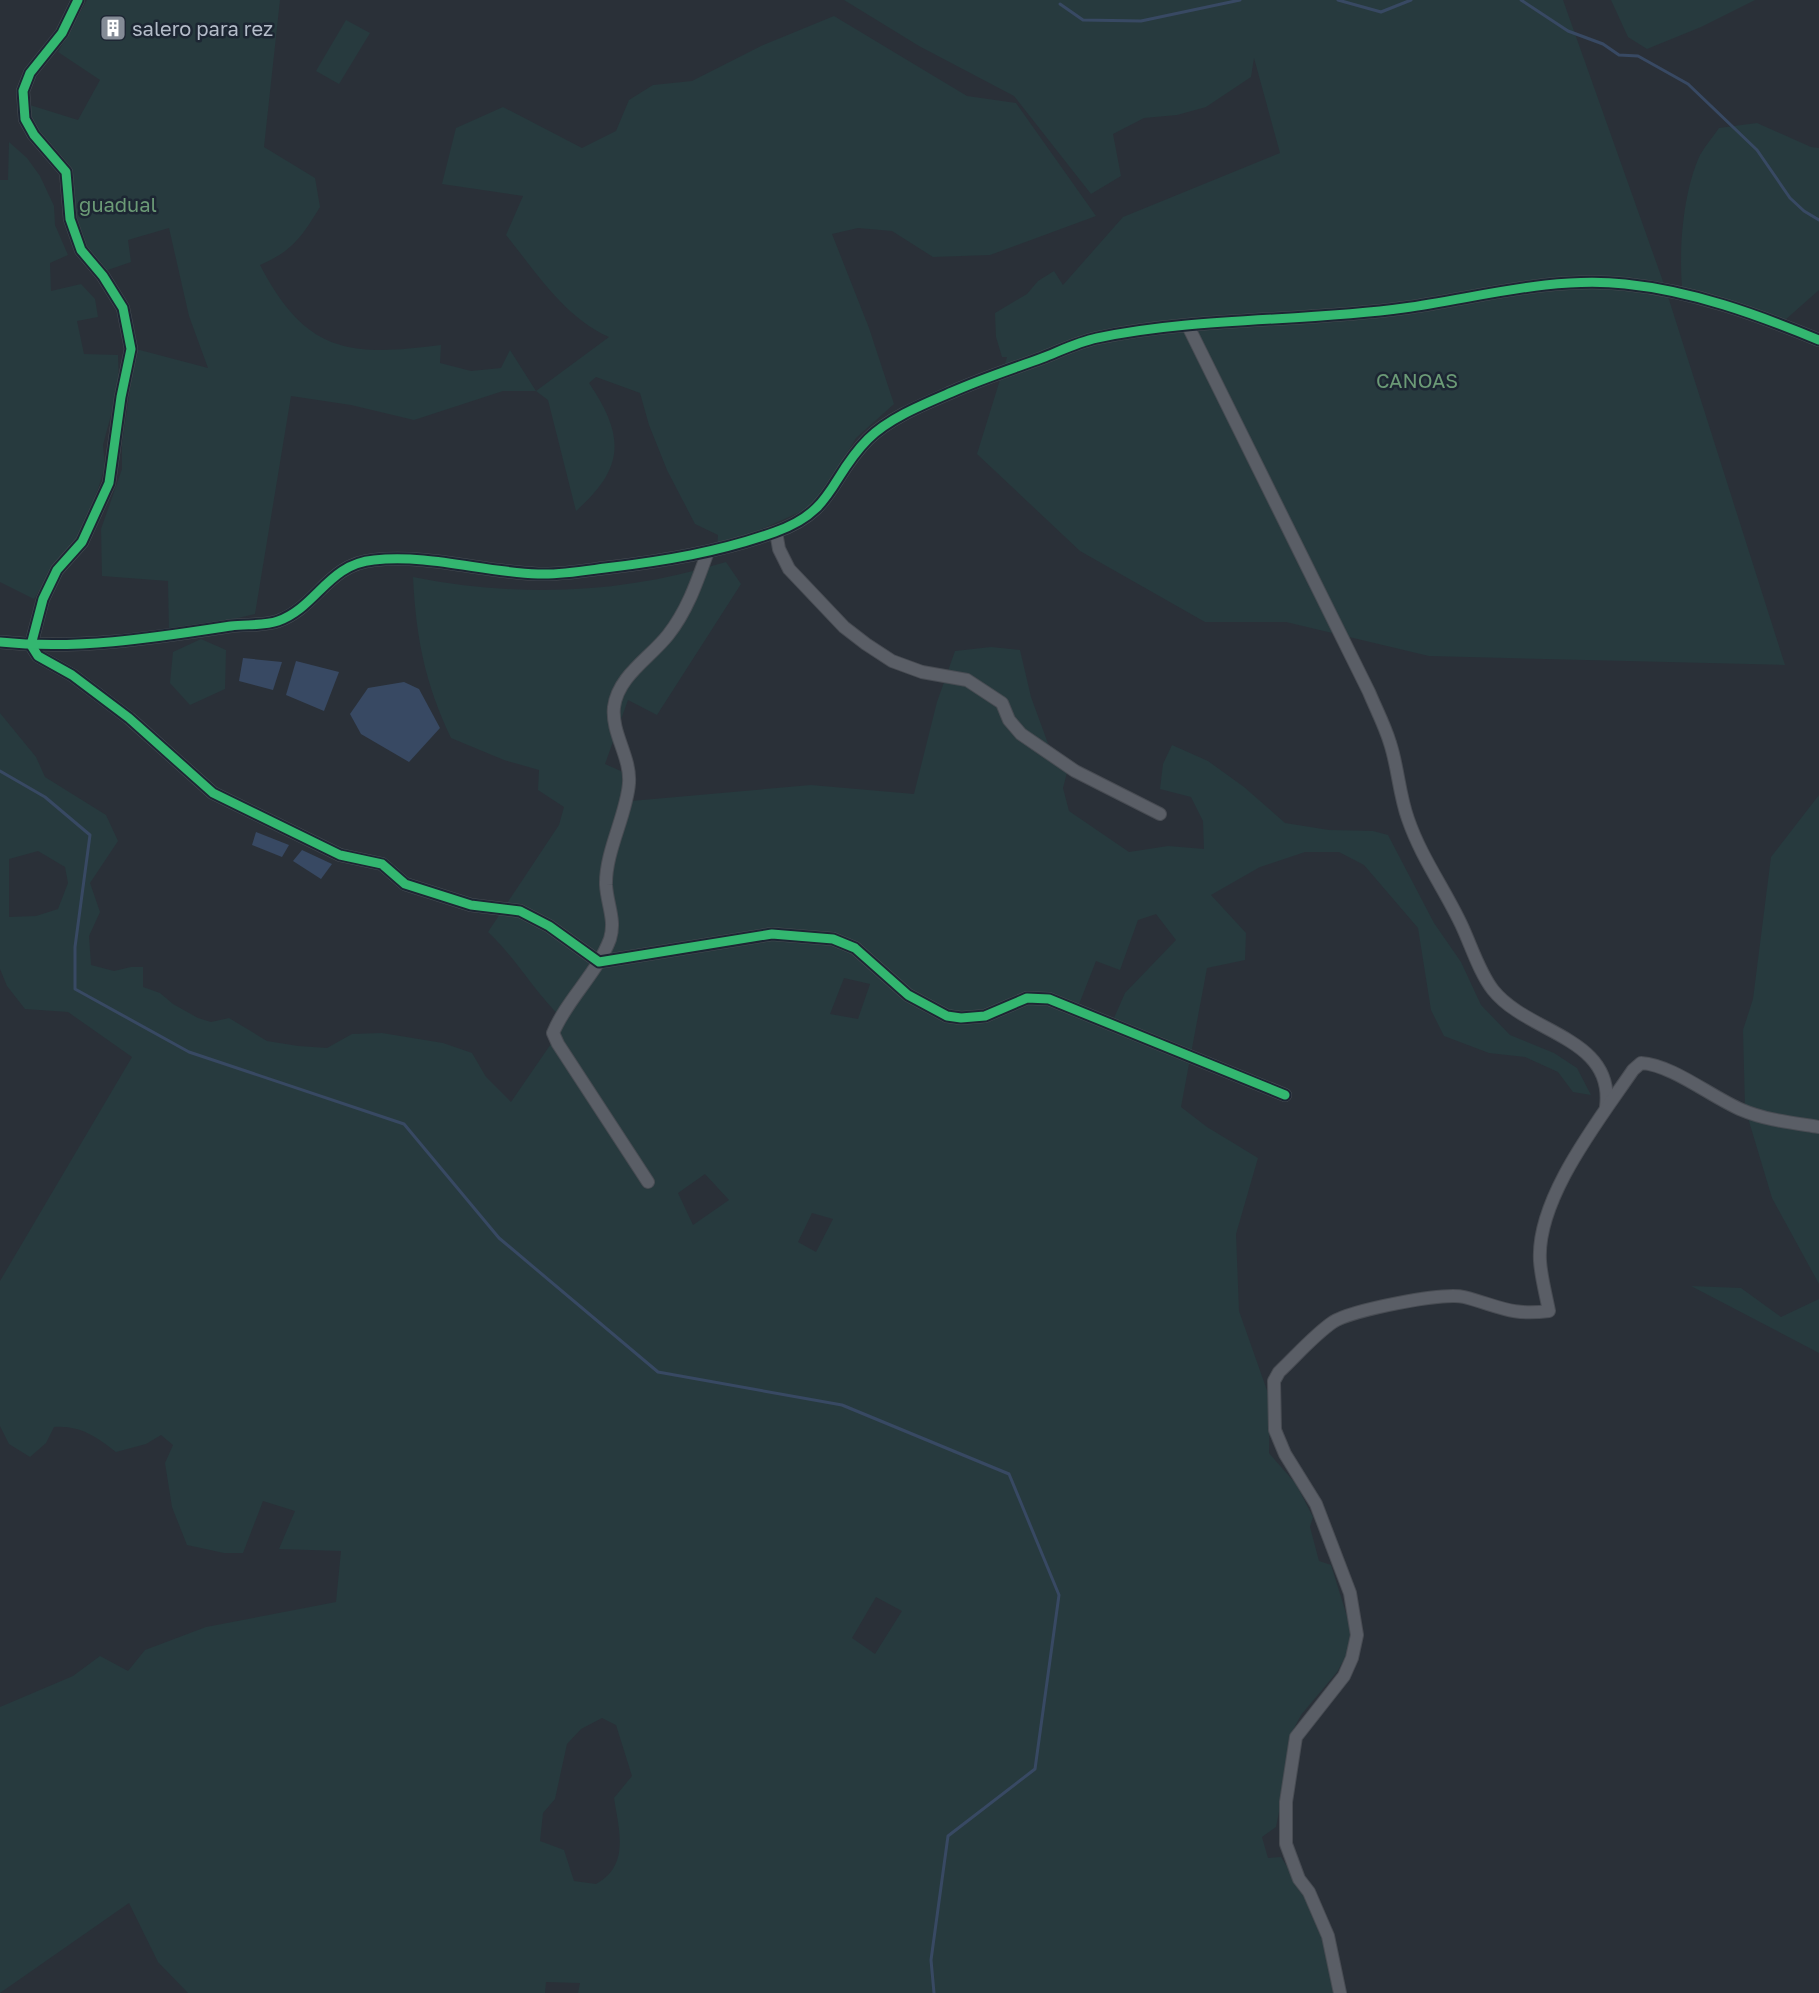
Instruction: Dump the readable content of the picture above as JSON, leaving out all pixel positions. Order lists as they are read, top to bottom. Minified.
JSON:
{"parks":["guadual","CANOAS"],"places":{"building":["salero para rez"]}}
